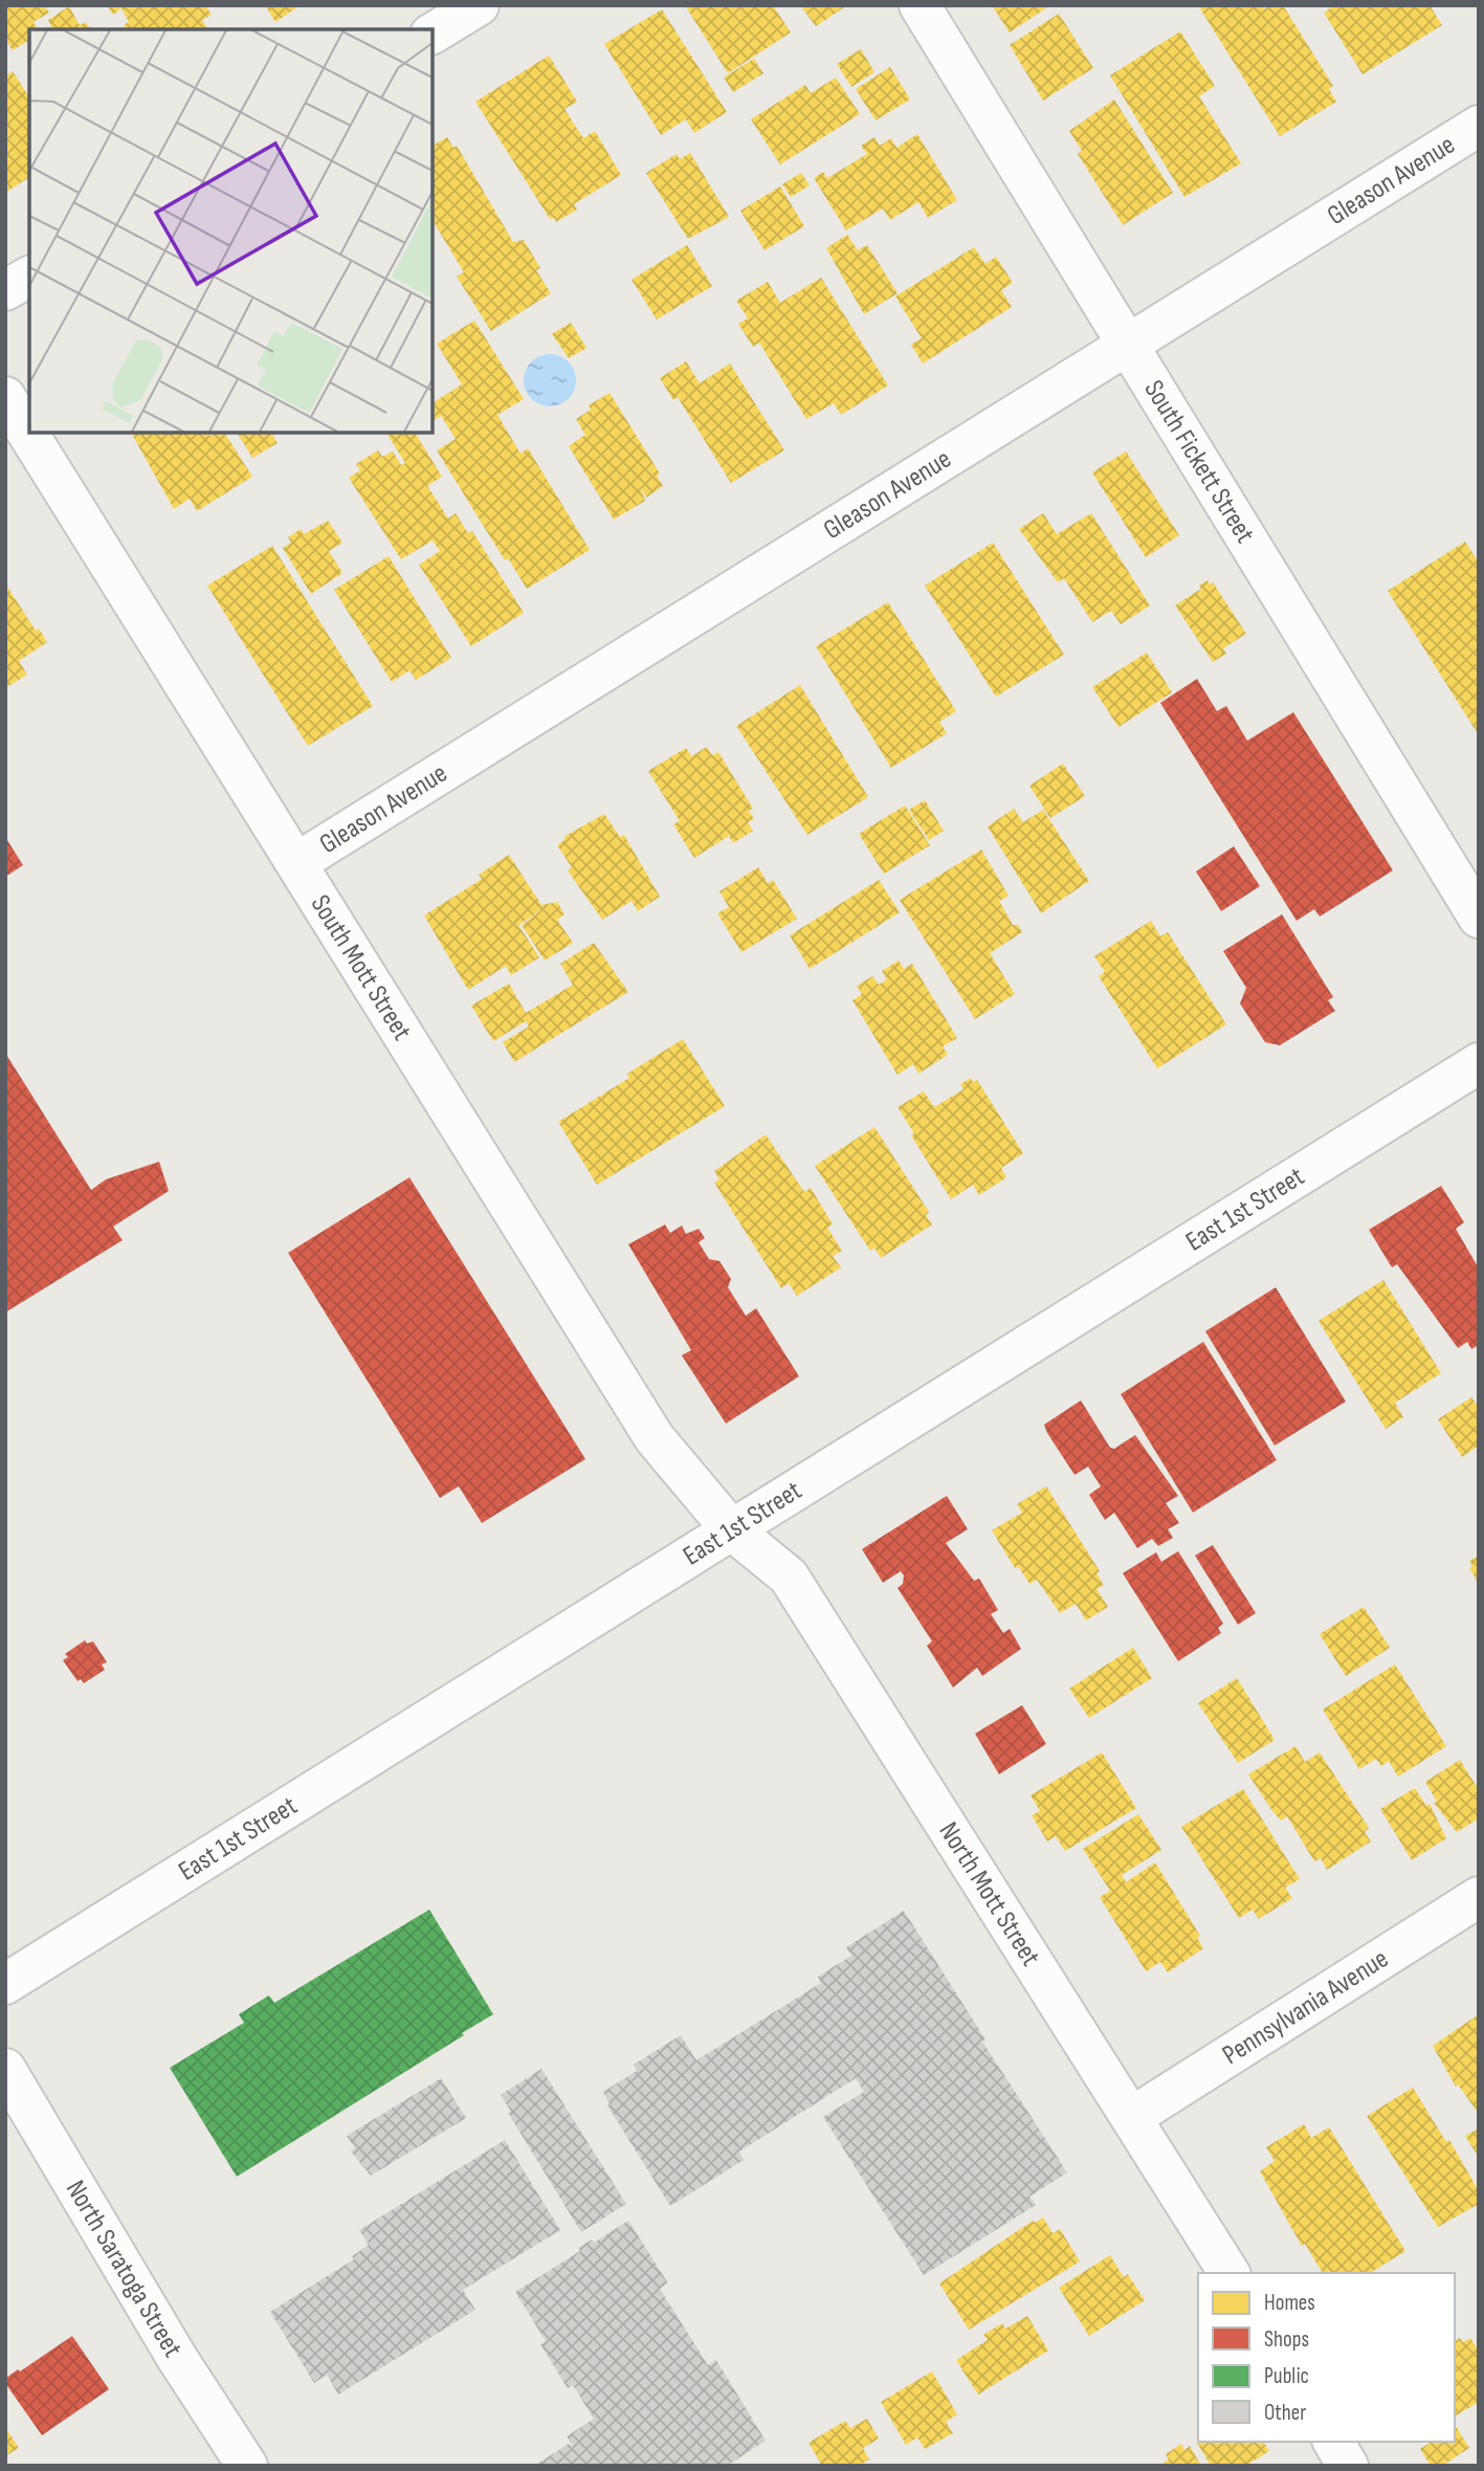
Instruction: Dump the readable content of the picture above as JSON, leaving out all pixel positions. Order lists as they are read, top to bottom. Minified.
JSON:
{"streets":{"street":["Gleason Avenue","South Fickett Street","South Mott Street","East 1st Street","North Mott Street","Pennsylvania Avenue","North Saratoga Street"]},"crossings":[["Gleason Avenue","South Fickett Street"],["Gleason Avenue","South Mott Street"],["South Mott Street","East 1st Street"],["South Mott Street","North Mott Street"],["East 1st Street","North Mott Street"],["North Mott Street","Pennsylvania Avenue"]],"legend":["Homes","Shops","Public","Other"]}
